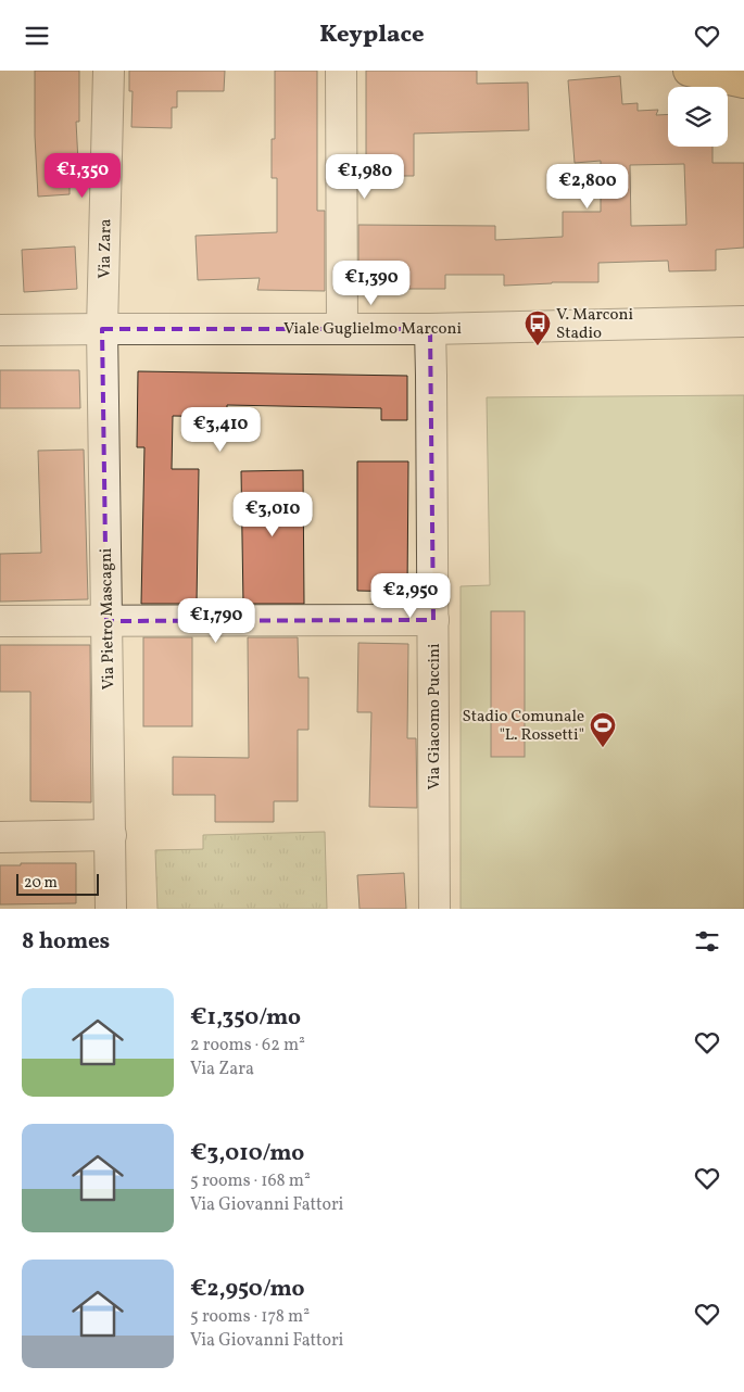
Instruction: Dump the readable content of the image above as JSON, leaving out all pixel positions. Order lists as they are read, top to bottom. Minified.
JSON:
{"streets":{"street":["Via Zara","Viale Guglielmo Marconi","Via Pietro Mascagni","Via Giacomo Puccini"]},"crossings":[["Via Zara","Viale Guglielmo Marconi"],["Via Zara","Via Pietro Mascagni"],["Viale Guglielmo Marconi","Via Pietro Mascagni"],["Viale Guglielmo Marconi","Via Giacomo Puccini"]],"places":{"bus stop":["V. Marconi Stadio"],"sports":["Stadio Comunale \"L. Rossetti\""]},"scale_bar":"20 m","page":{"header":"Keyplace","price":["€1,350","€1,980","€2,800","€1,390","€3,410","€3,010","€2,950","€1,790"],"scale":"20 m","heading":"8 homes","list":[{"name":"€1,350/mo","note":"2 rooms · 62 m² · Via Zara"},{"name":"€3,010/mo","note":"5 rooms · 168 m² · Via Giovanni Fattori"},{"name":"€2,950/mo","note":"5 rooms · 178 m² · Via Giovanni Fattori"}]}}
